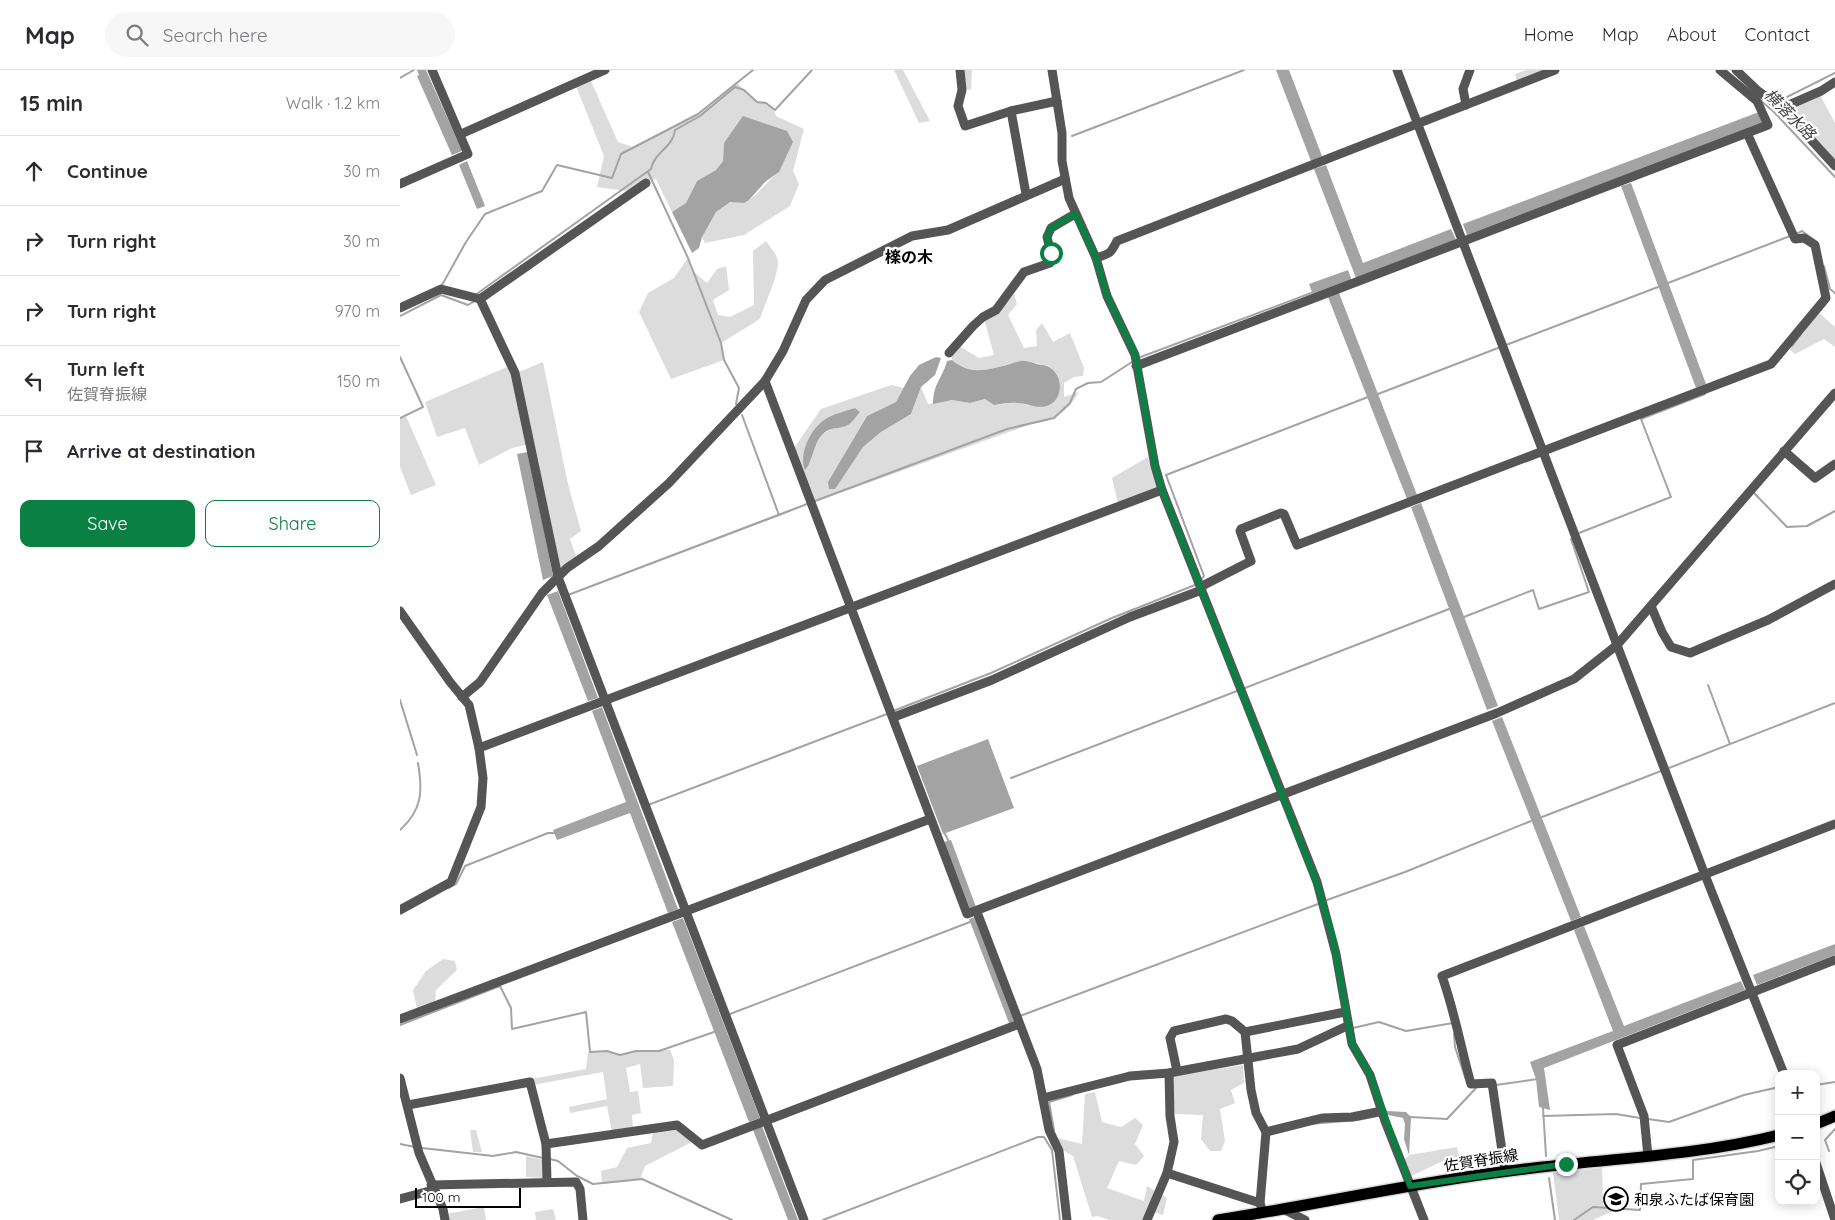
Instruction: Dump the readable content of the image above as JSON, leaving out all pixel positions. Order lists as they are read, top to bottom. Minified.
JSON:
{"streets":{"main road":["佐賀脊振線"]},"districts":["檪の木"],"water":["横落水路"],"places":{"school or university":["和泉ふたば保育園"]},"scale_bar":"100 m","page":{"header":"Map","search":"Search here","nav":["Home","Map","About","Contact"],"heading":["15 min","Walk · 1.2 km"],"list":[["Continue","30 m"],["Turn right","30 m"],["Turn right","970 m"],["Turn left","佐賀脊振線","150 m"],"Arrive at destination"],"buttons":["Save","Share"],"map_buttons":["+","−"],"scale":"100 m"}}
